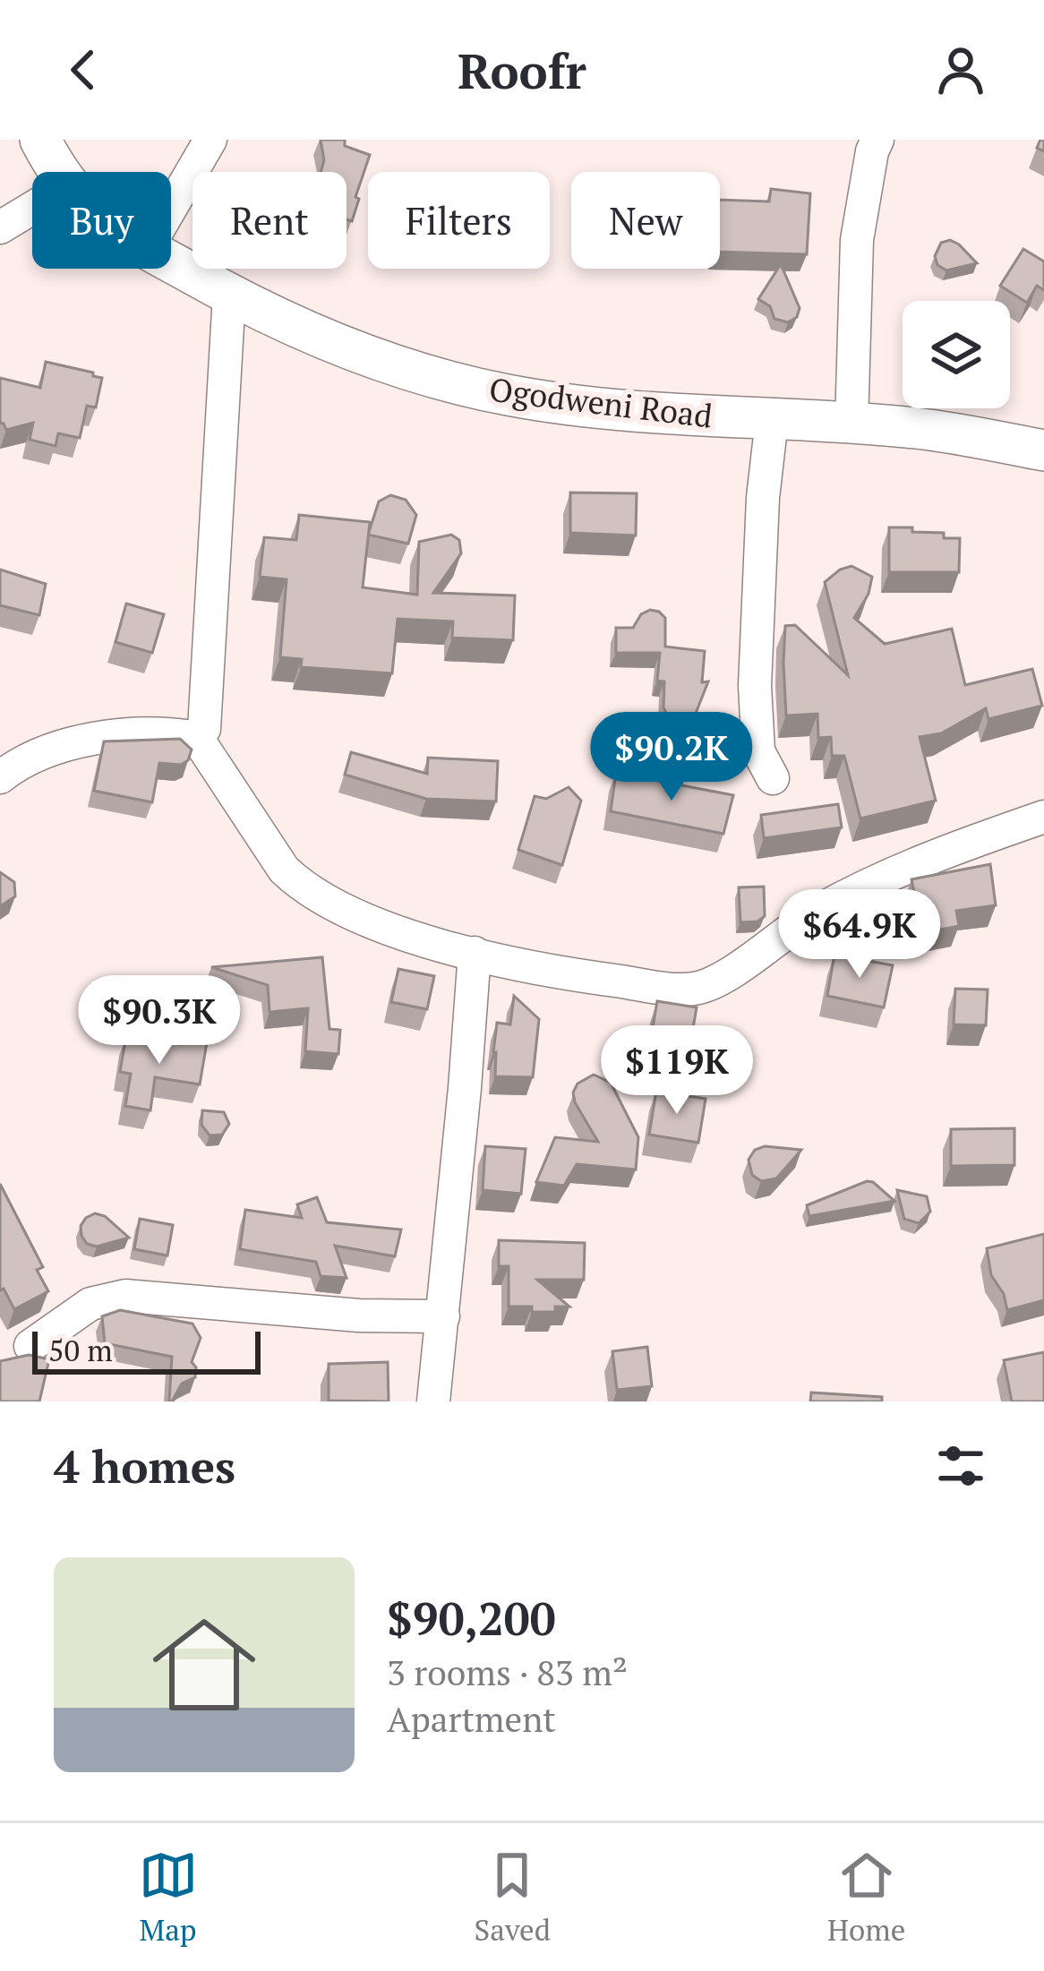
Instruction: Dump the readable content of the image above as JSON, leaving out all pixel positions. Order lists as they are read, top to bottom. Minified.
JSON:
{"streets":{"street":["Ogodweni Road"]},"scale_bar":"50 m","page":{"header":"Roofr","chip":["Buy","Rent","Filters","New"],"price":["$90.2K","$64.9K","$90.3K","$119K"],"scale":"50 m","heading":"4 homes","list":[{"name":"$90,200","note":"3 rooms · 83 m² · Apartment"}],"tabs":["Map","Saved","Home"]}}
